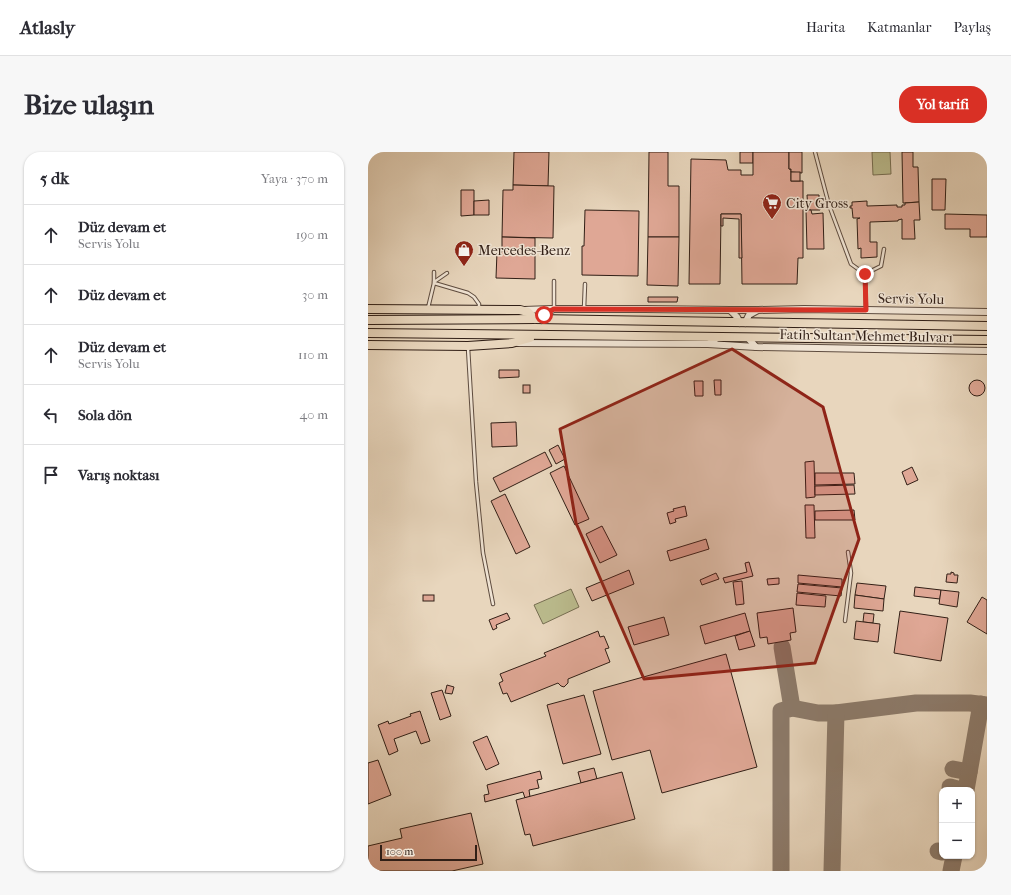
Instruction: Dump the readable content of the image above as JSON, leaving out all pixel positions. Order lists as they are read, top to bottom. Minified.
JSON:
{"streets":{"highway":["Fatih Sultan Mehmet Bulvarı"],"street":["Servis Yolu"]},"places":{"supermarket":["City Gross"],"shop":["Mercedes-Benz"]},"scale_bar":"100 m","page":{"header":"Atlasly","nav":["Harita","Katmanlar","Paylaş"],"buttons":"Yol tarifi","title":"Bize ulaşın","heading":["5 dk","Yaya · 370 m"],"list":[["Düz devam et","Servis Yolu","190 m"],["Düz devam et","30 m"],["Düz devam et","Servis Yolu","110 m"],["Sola dön","40 m"],"Varış noktası"],"map_buttons":["+","−"],"scale":"100 m"}}
